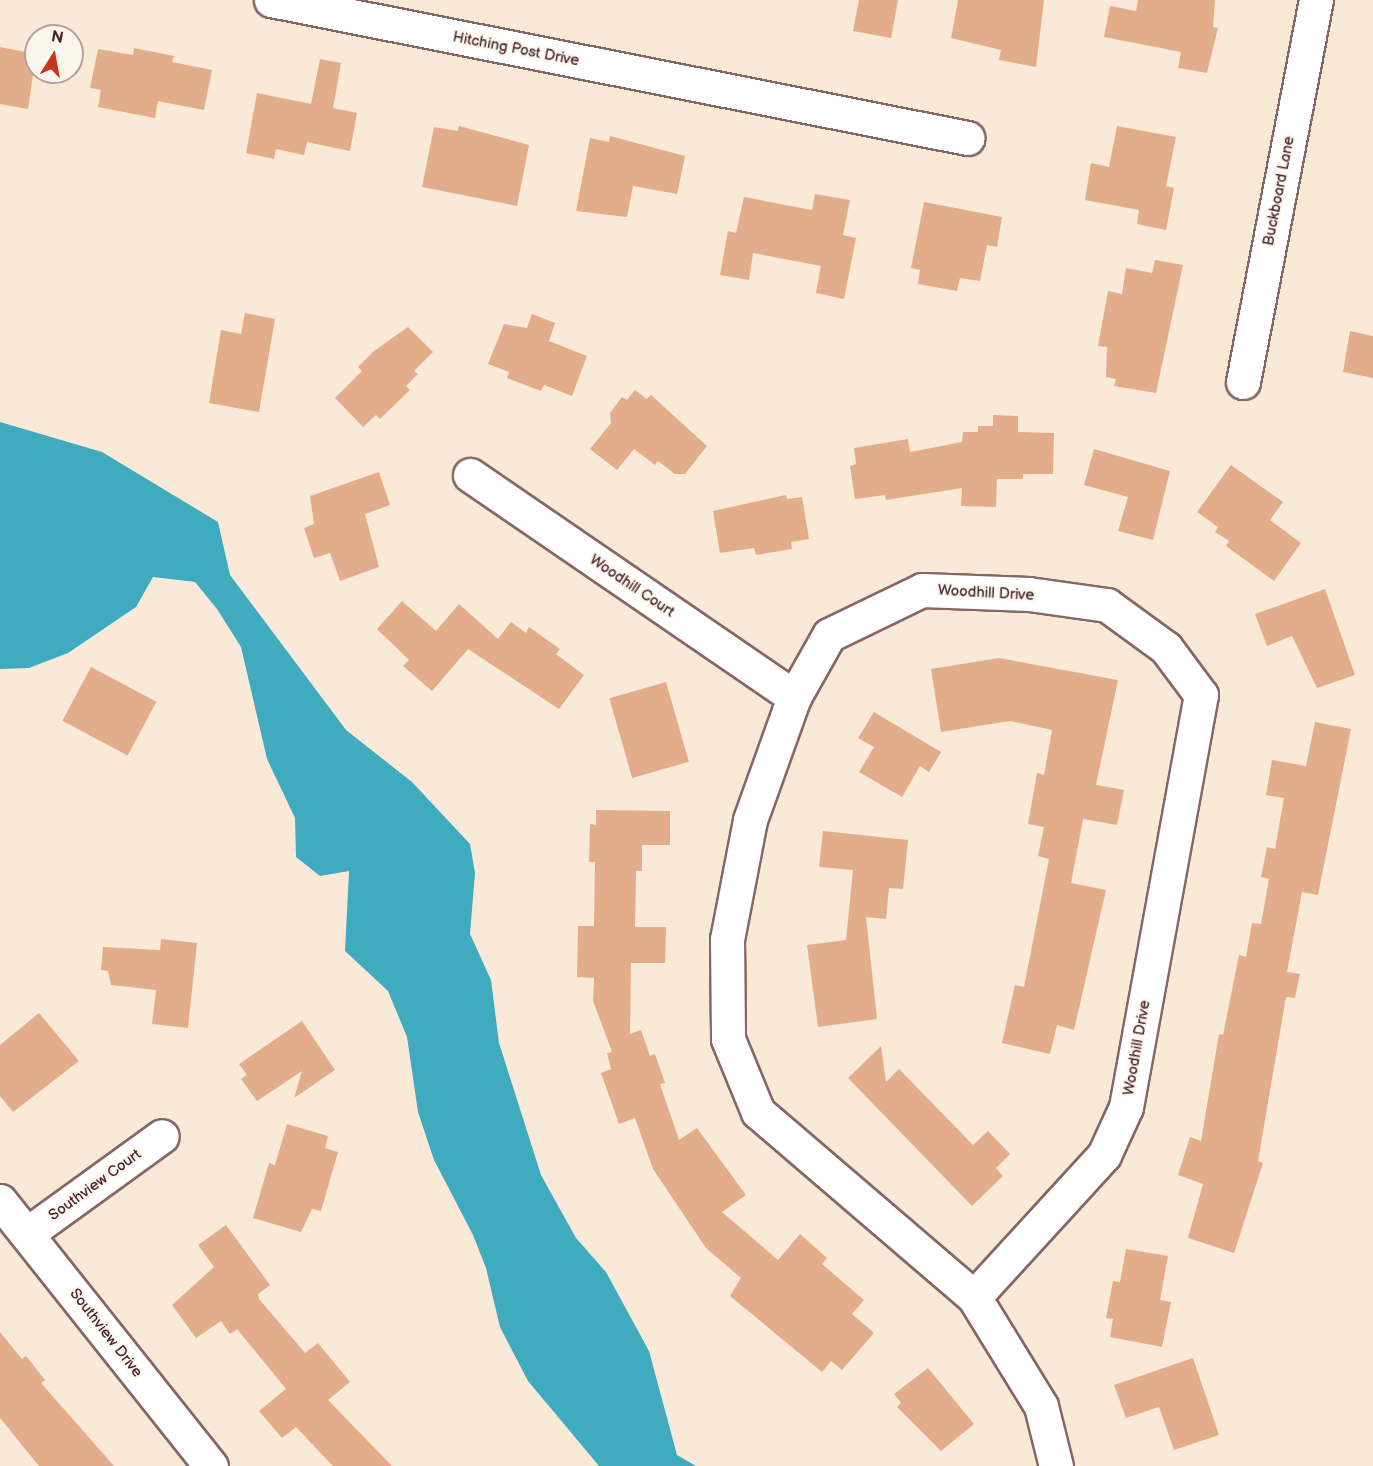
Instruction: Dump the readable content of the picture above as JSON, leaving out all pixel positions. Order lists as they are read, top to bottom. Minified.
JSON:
{"streets":{"street":["Hitching Post Drive","Buckboard Lane","Woodhill Court","Woodhill Drive","Southview Court","Southview Drive"]},"crossings":[["Woodhill Court","Woodhill Drive"],["Southview Court","Southview Drive"]],"north":"top"}
